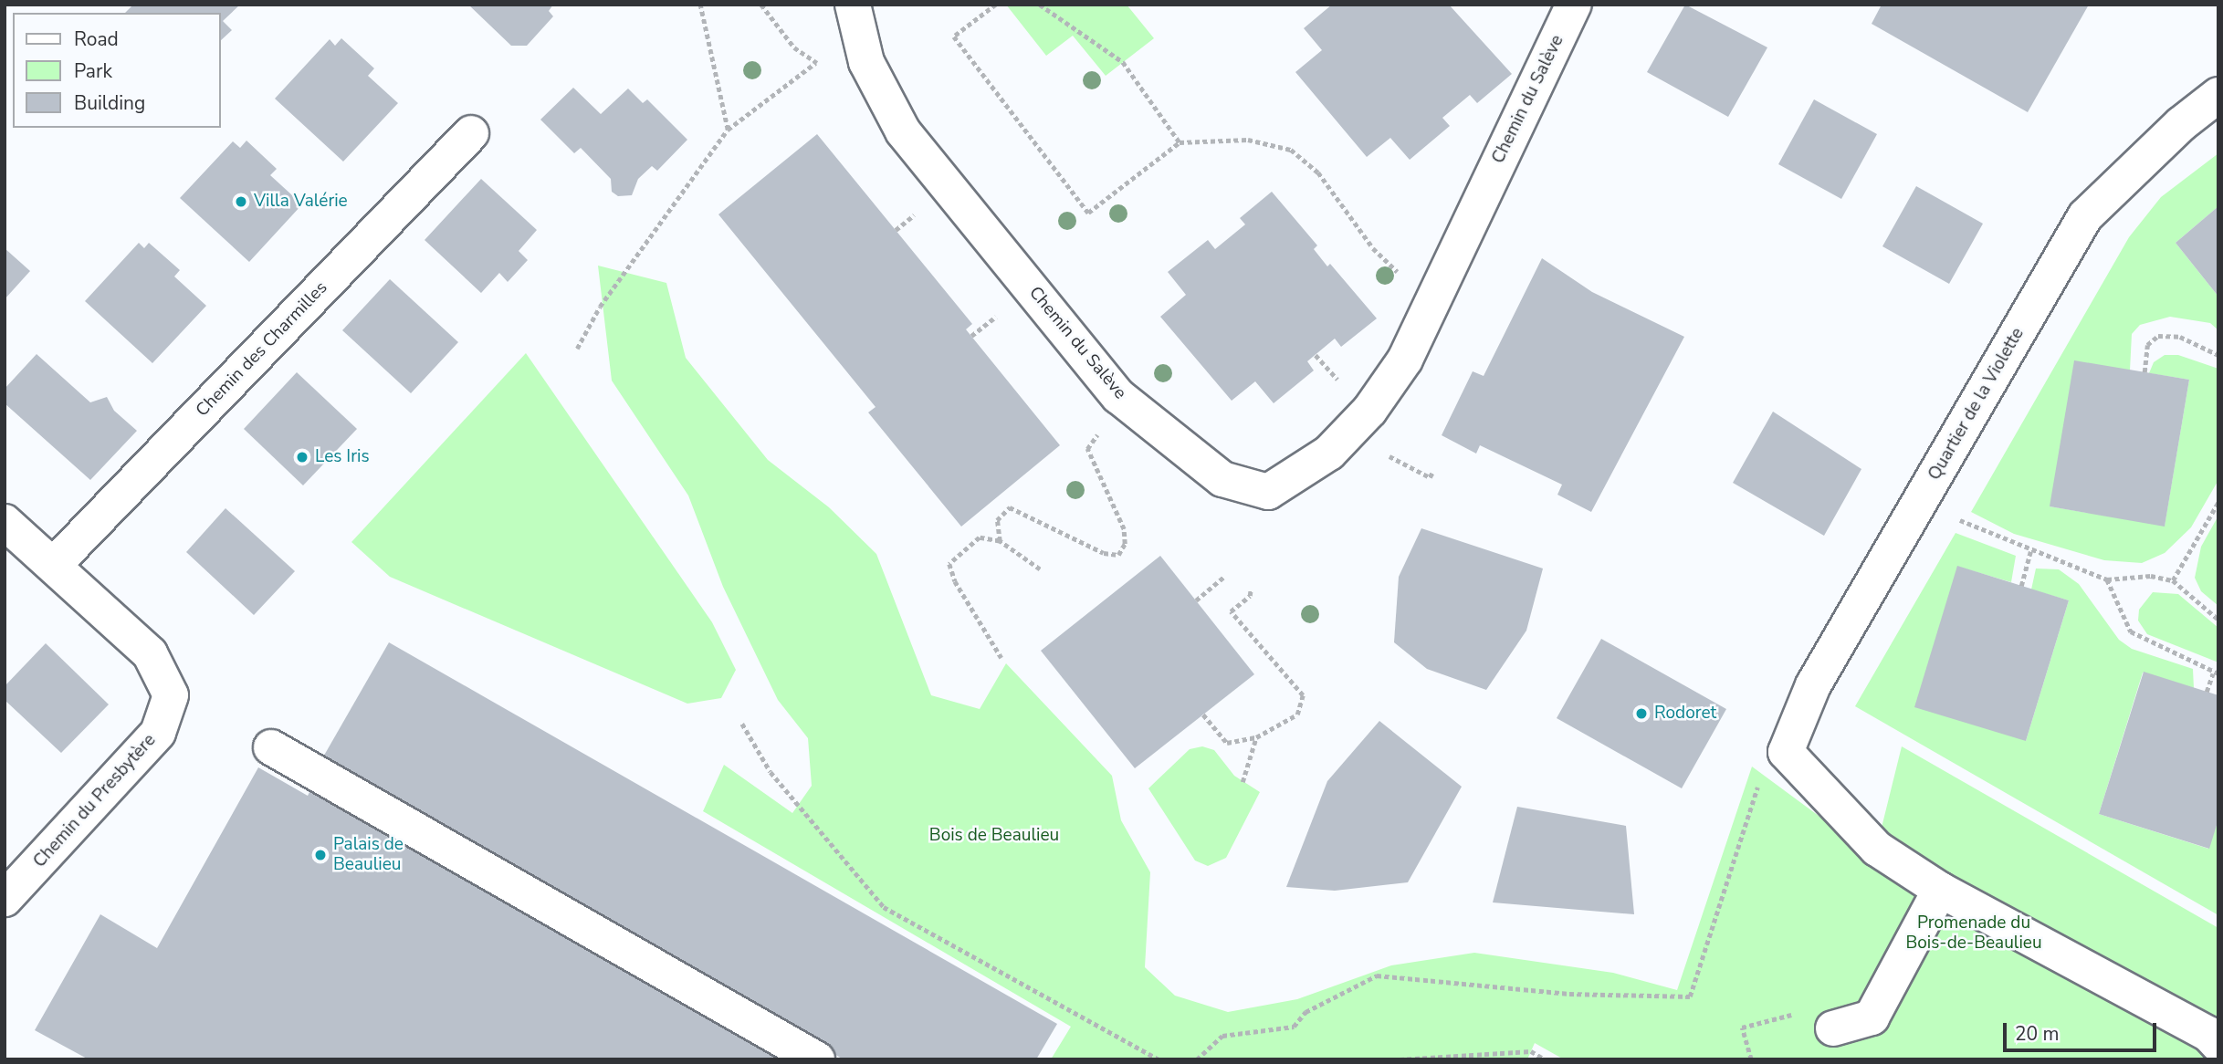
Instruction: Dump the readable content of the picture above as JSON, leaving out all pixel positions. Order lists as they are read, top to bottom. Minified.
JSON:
{"streets":{"street":["Chemin du Salève","Chemin des Charmilles","Quartier de la Violette","Chemin du Presbytère"]},"crossings":[["Chemin des Charmilles","Chemin du Presbytère"]],"parks":["Bois de Beaulieu","Promenade du Bois-de-Beaulieu"],"places":["Villa Valérie","Les Iris","Rodoret","Palais de Beaulieu"],"legend":["Road","Park","Building"],"scale_bar":"20 m"}
